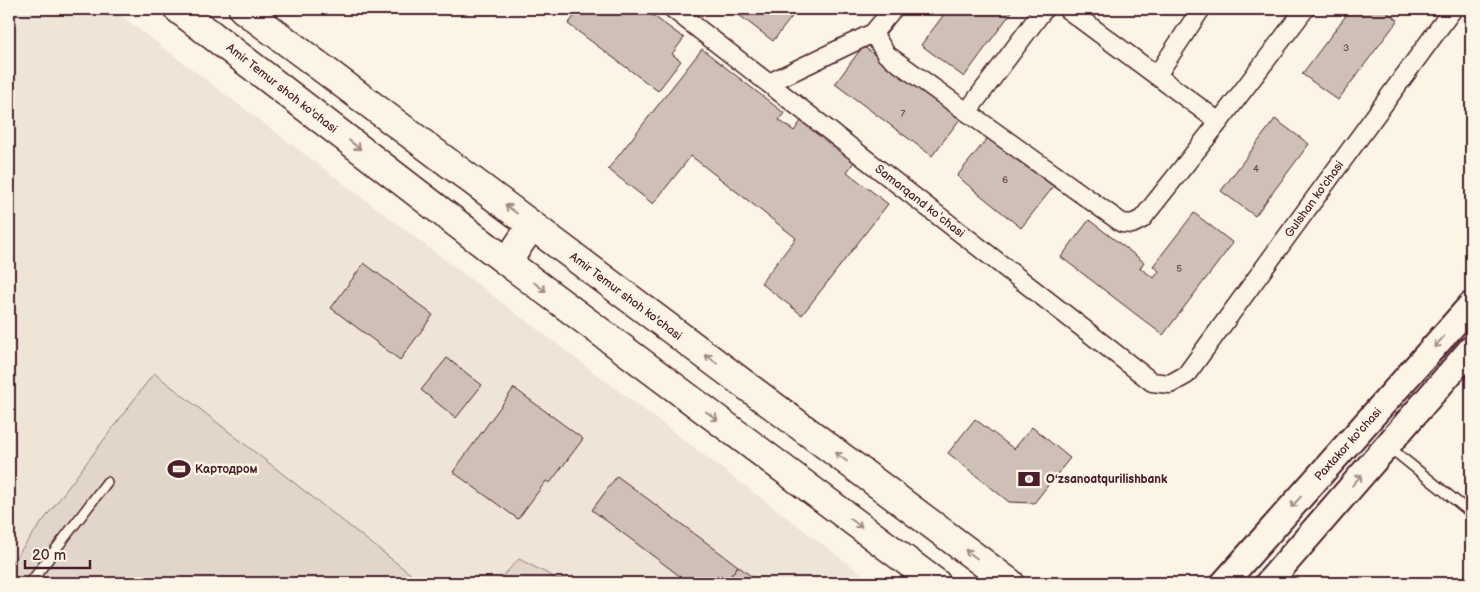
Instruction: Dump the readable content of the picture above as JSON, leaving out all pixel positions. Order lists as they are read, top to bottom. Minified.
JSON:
{"streets":{"highway":["Amir Temur shoh ko'chasi"],"main road":["Paxtakor ko'chasi"],"street":["Gulshan ko'chasi","Samarqand ko‘chasi"]},"crossings":[["Gulshan ko'chasi","Samarqand ko‘chasi"]],"places":{"sports":["Картодром"],"bank":["Oʻzsanoatqurilishbank"]},"house_numbers":["3","7","4","6","5"],"scale_bar":"20 m"}
